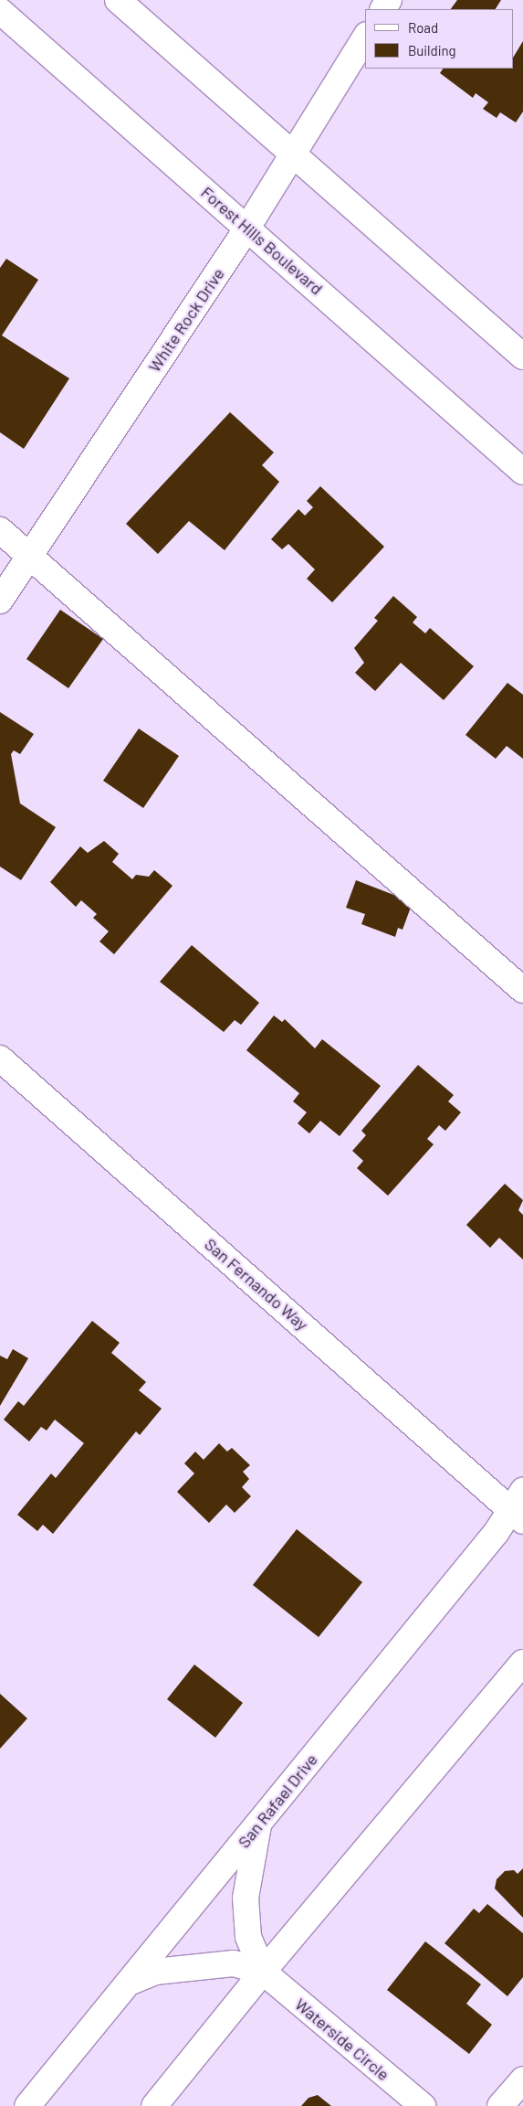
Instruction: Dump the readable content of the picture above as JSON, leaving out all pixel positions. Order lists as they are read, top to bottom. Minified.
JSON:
{"streets":{"street":["Forest Hills Boulevard","White Rock Drive","San Fernando Way","San Rafael Drive","Waterside Circle"]},"crossings":[["Forest Hills Boulevard","White Rock Drive"],["San Fernando Way","San Rafael Drive"],["San Rafael Drive","Waterside Circle"]],"legend":["Road","Building"]}
